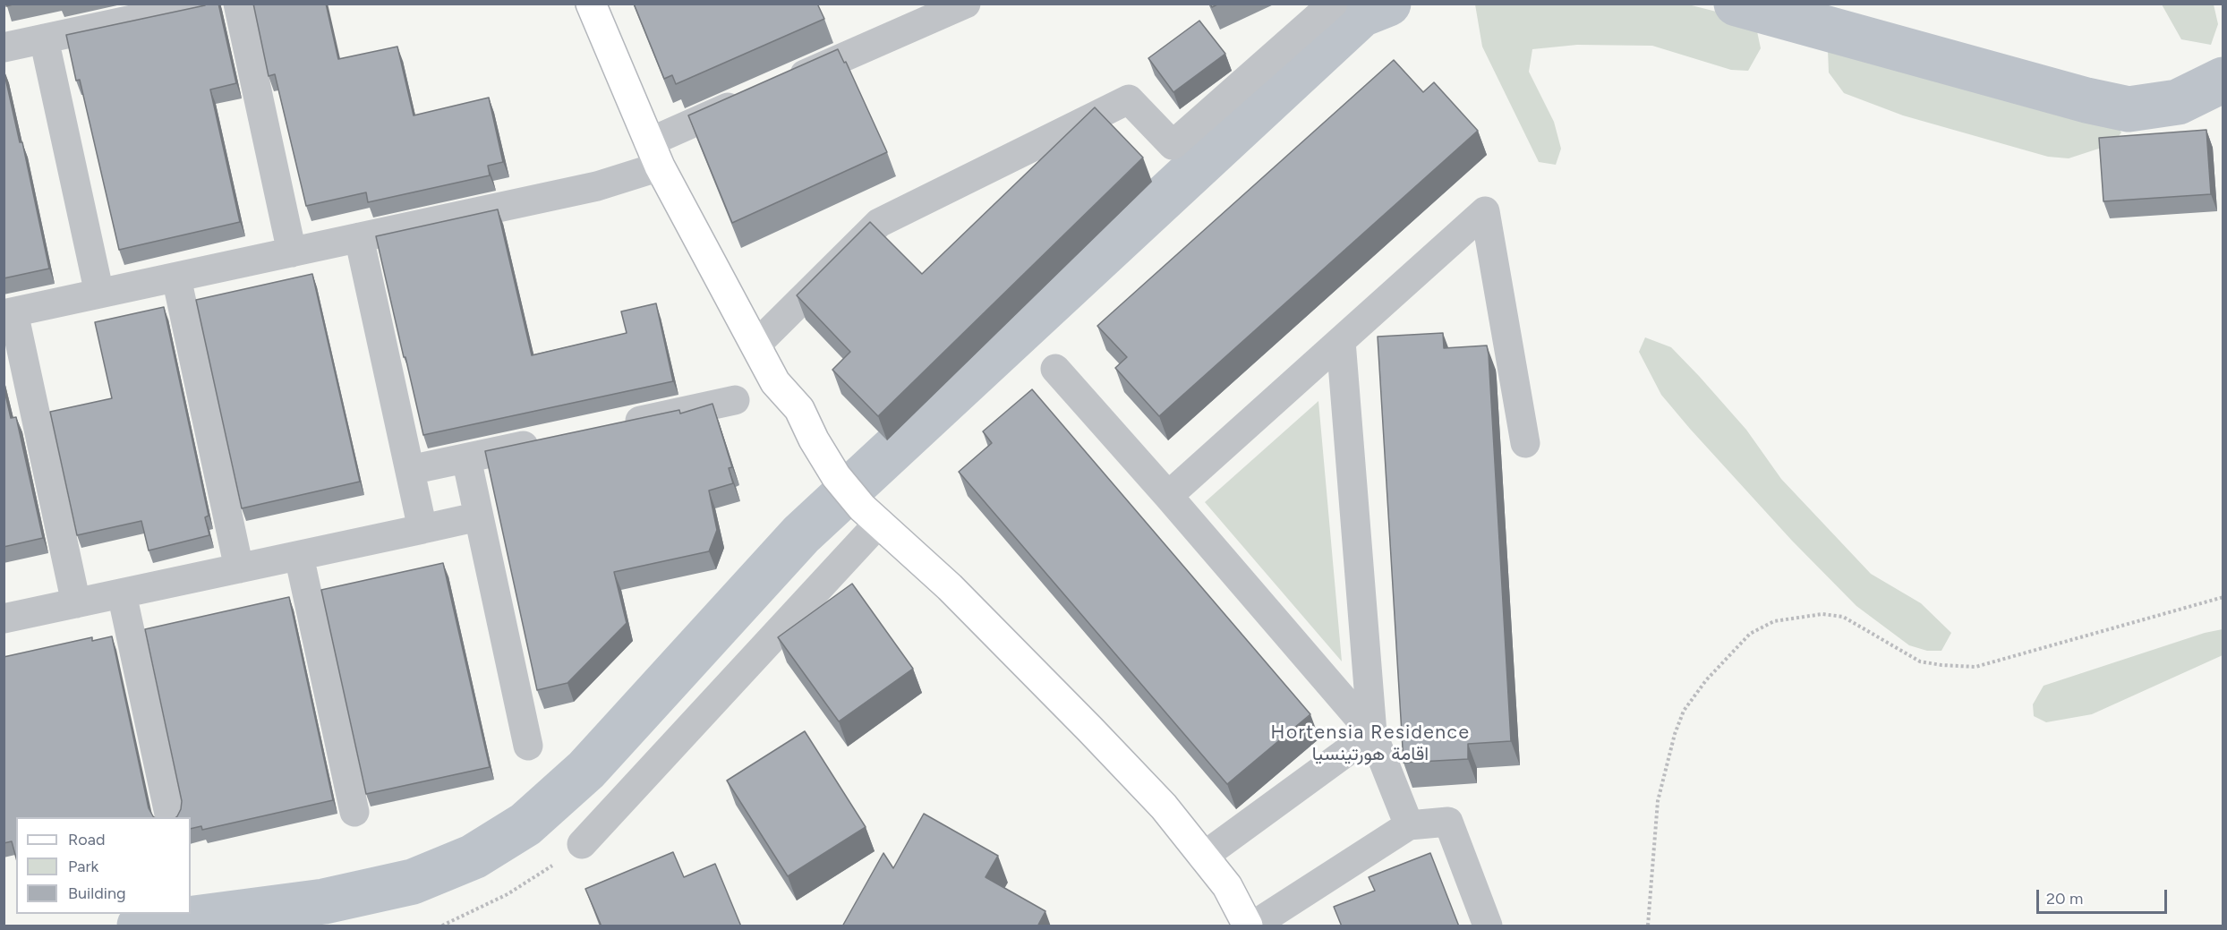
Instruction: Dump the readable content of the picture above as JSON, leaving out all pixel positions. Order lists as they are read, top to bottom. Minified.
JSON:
{"districts":["Hortensia Residence اقامة هورتينسيا"],"legend":["Road","Park","Building"],"scale_bar":"20 m"}
